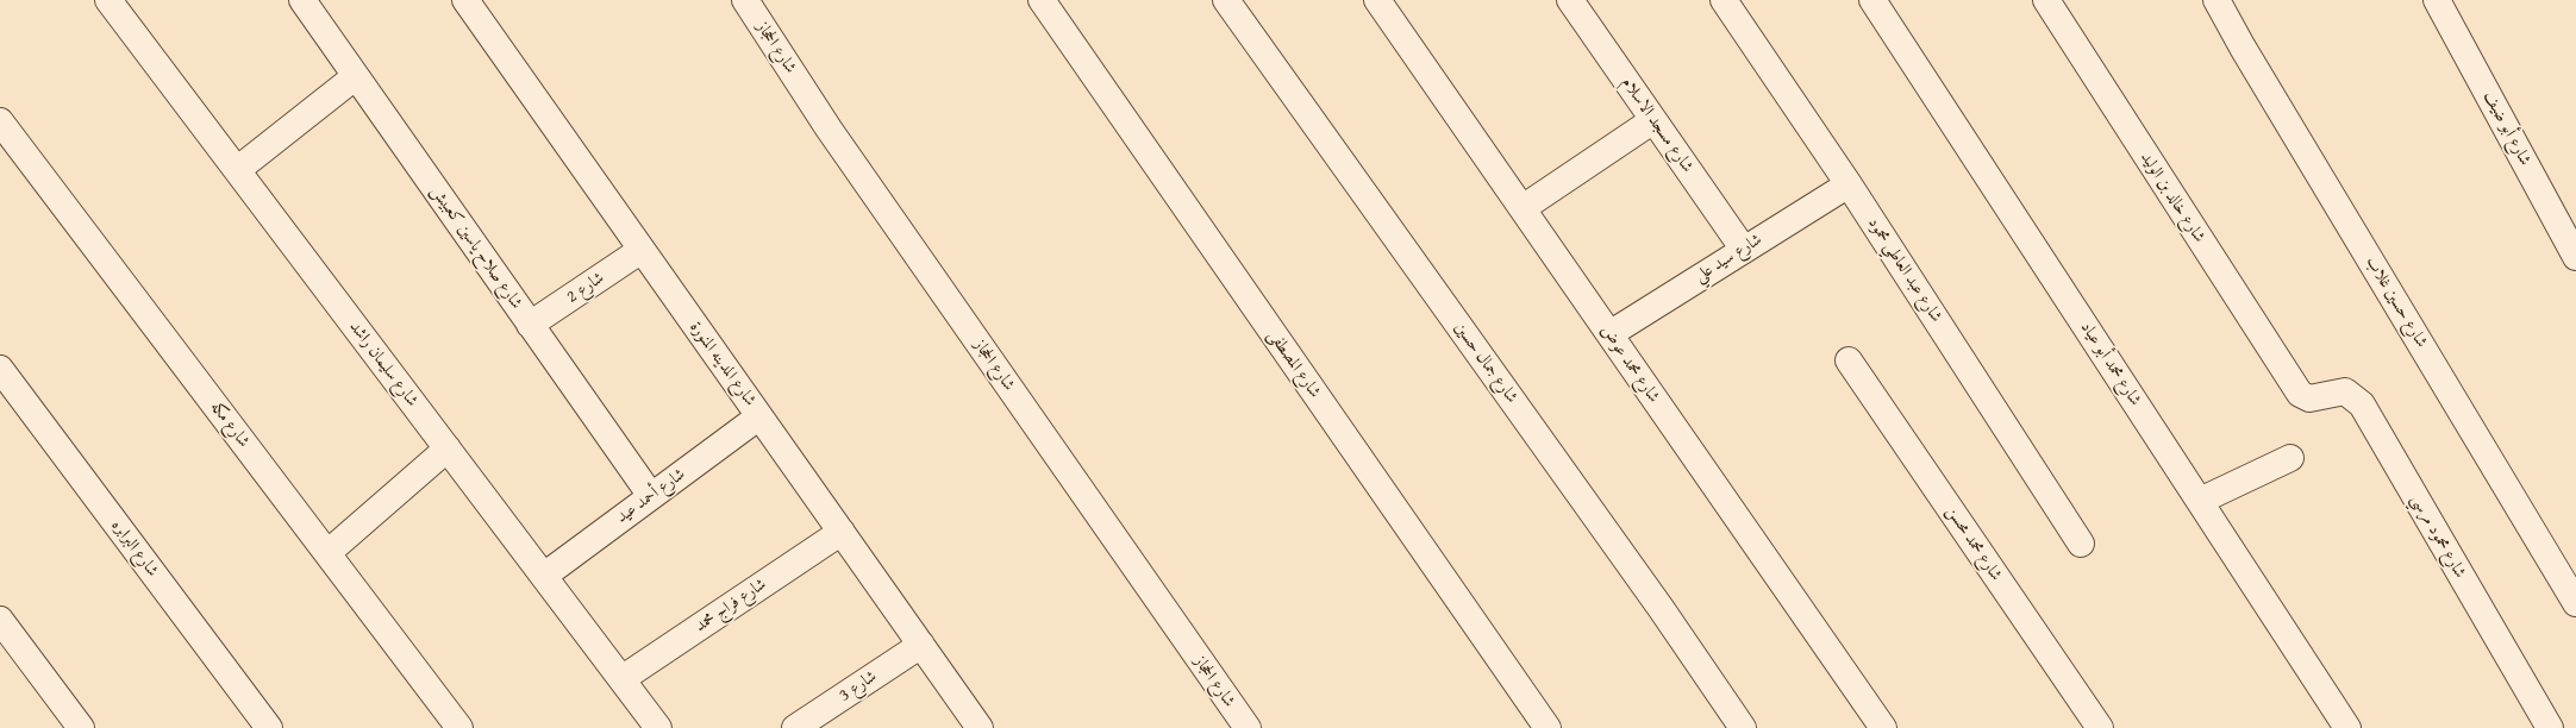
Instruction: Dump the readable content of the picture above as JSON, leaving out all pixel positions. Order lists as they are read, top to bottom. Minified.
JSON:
{"streets":{"street":["شارع الحجاز","شارع مسجد الاسلام","شارع أبو ضيف","شارع خالد بن الوليد","شارع صلاح ياسين كعبيش","شارع سيد علي","شارع عبد العاطي محمود","شارع 2","شارع حسين غلاب","شارع جمال حسين","شارع سليمان راشد","شارع المدينه المنورة","شارع المصطفى","شارع محمد عوض","شارع محمد أبو عياد","شارع مكه","شارع أحمد عيد","شارع محمود مرسي","شارع محمد محسن","شارع البرابره","شارع فراج محمد","شارع 3"]},"crossings":[["شارع مسجد الاسلام","شارع سيد علي"],["شارع خالد بن الوليد","شارع محمود مرسي"],["شارع صلاح ياسين كعبيش","شارع 2"],["شارع صلاح ياسين كعبيش","شارع أحمد عيد"],["شارع سيد علي","شارع عبد العاطي محمود"],["شارع سيد علي","شارع محمد عوض"],["شارع 2","شارع المدينه المنورة"],["شارع سليمان راشد","شارع أحمد عيد"],["شارع سليمان راشد","شارع فراج محمد"],["شارع المدينه المنورة","شارع أحمد عيد"],["شارع المدينه المنورة","شارع فراج محمد"],["شارع المدينه المنورة","شارع 3"]]}
